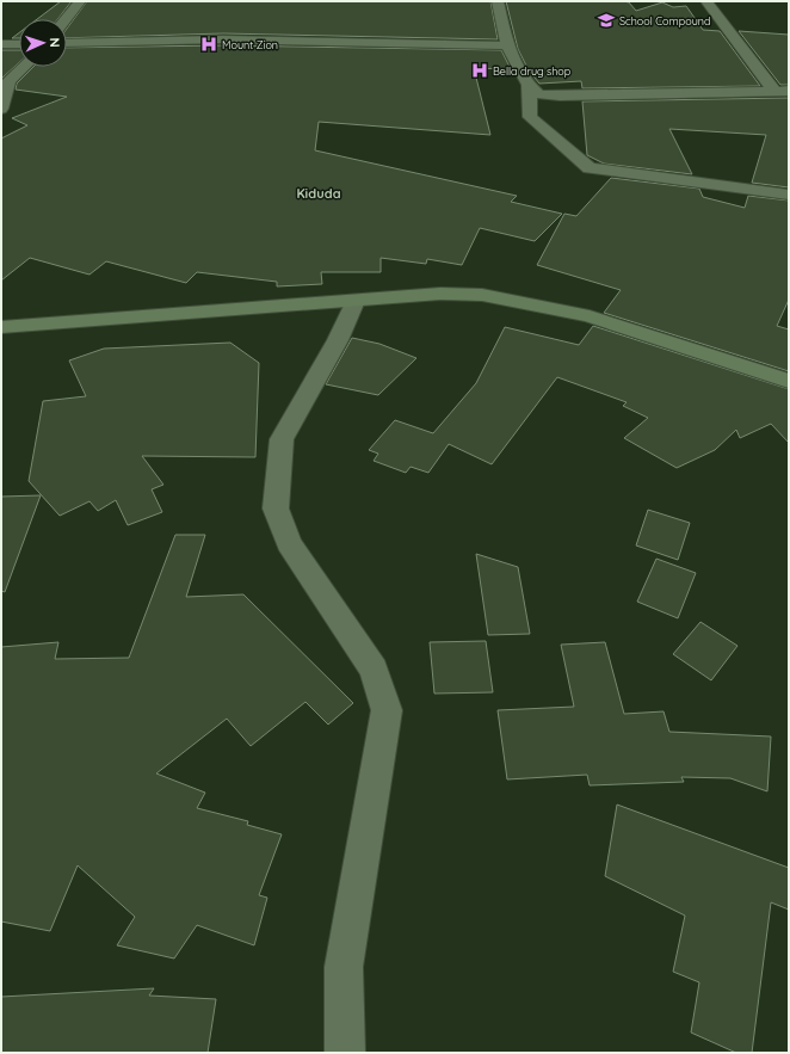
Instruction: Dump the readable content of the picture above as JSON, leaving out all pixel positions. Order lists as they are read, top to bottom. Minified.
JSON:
{"districts":["Kiduda"],"places":{"school or university":["School Compound"],"hospital":["Mount Zion","Bella drug shop"]},"north":"right"}
